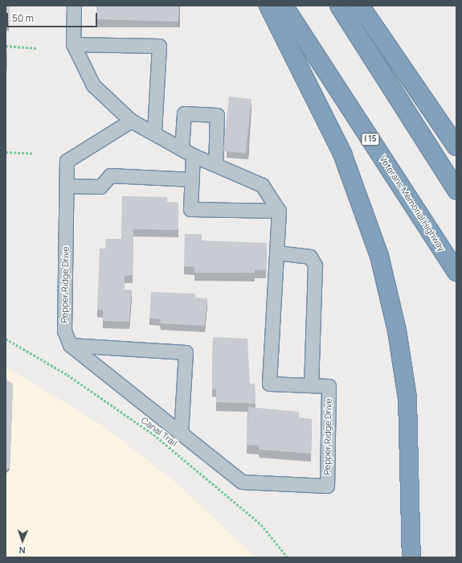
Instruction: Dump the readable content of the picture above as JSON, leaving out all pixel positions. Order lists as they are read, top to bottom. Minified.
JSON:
{"streets":{"highway":["I 15","Veterans Memorial Highway"],"street":["Pepper Ridge Drive"],"path":["Canal Trail"]},"scale_bar":"50 m","north":"bottom"}
